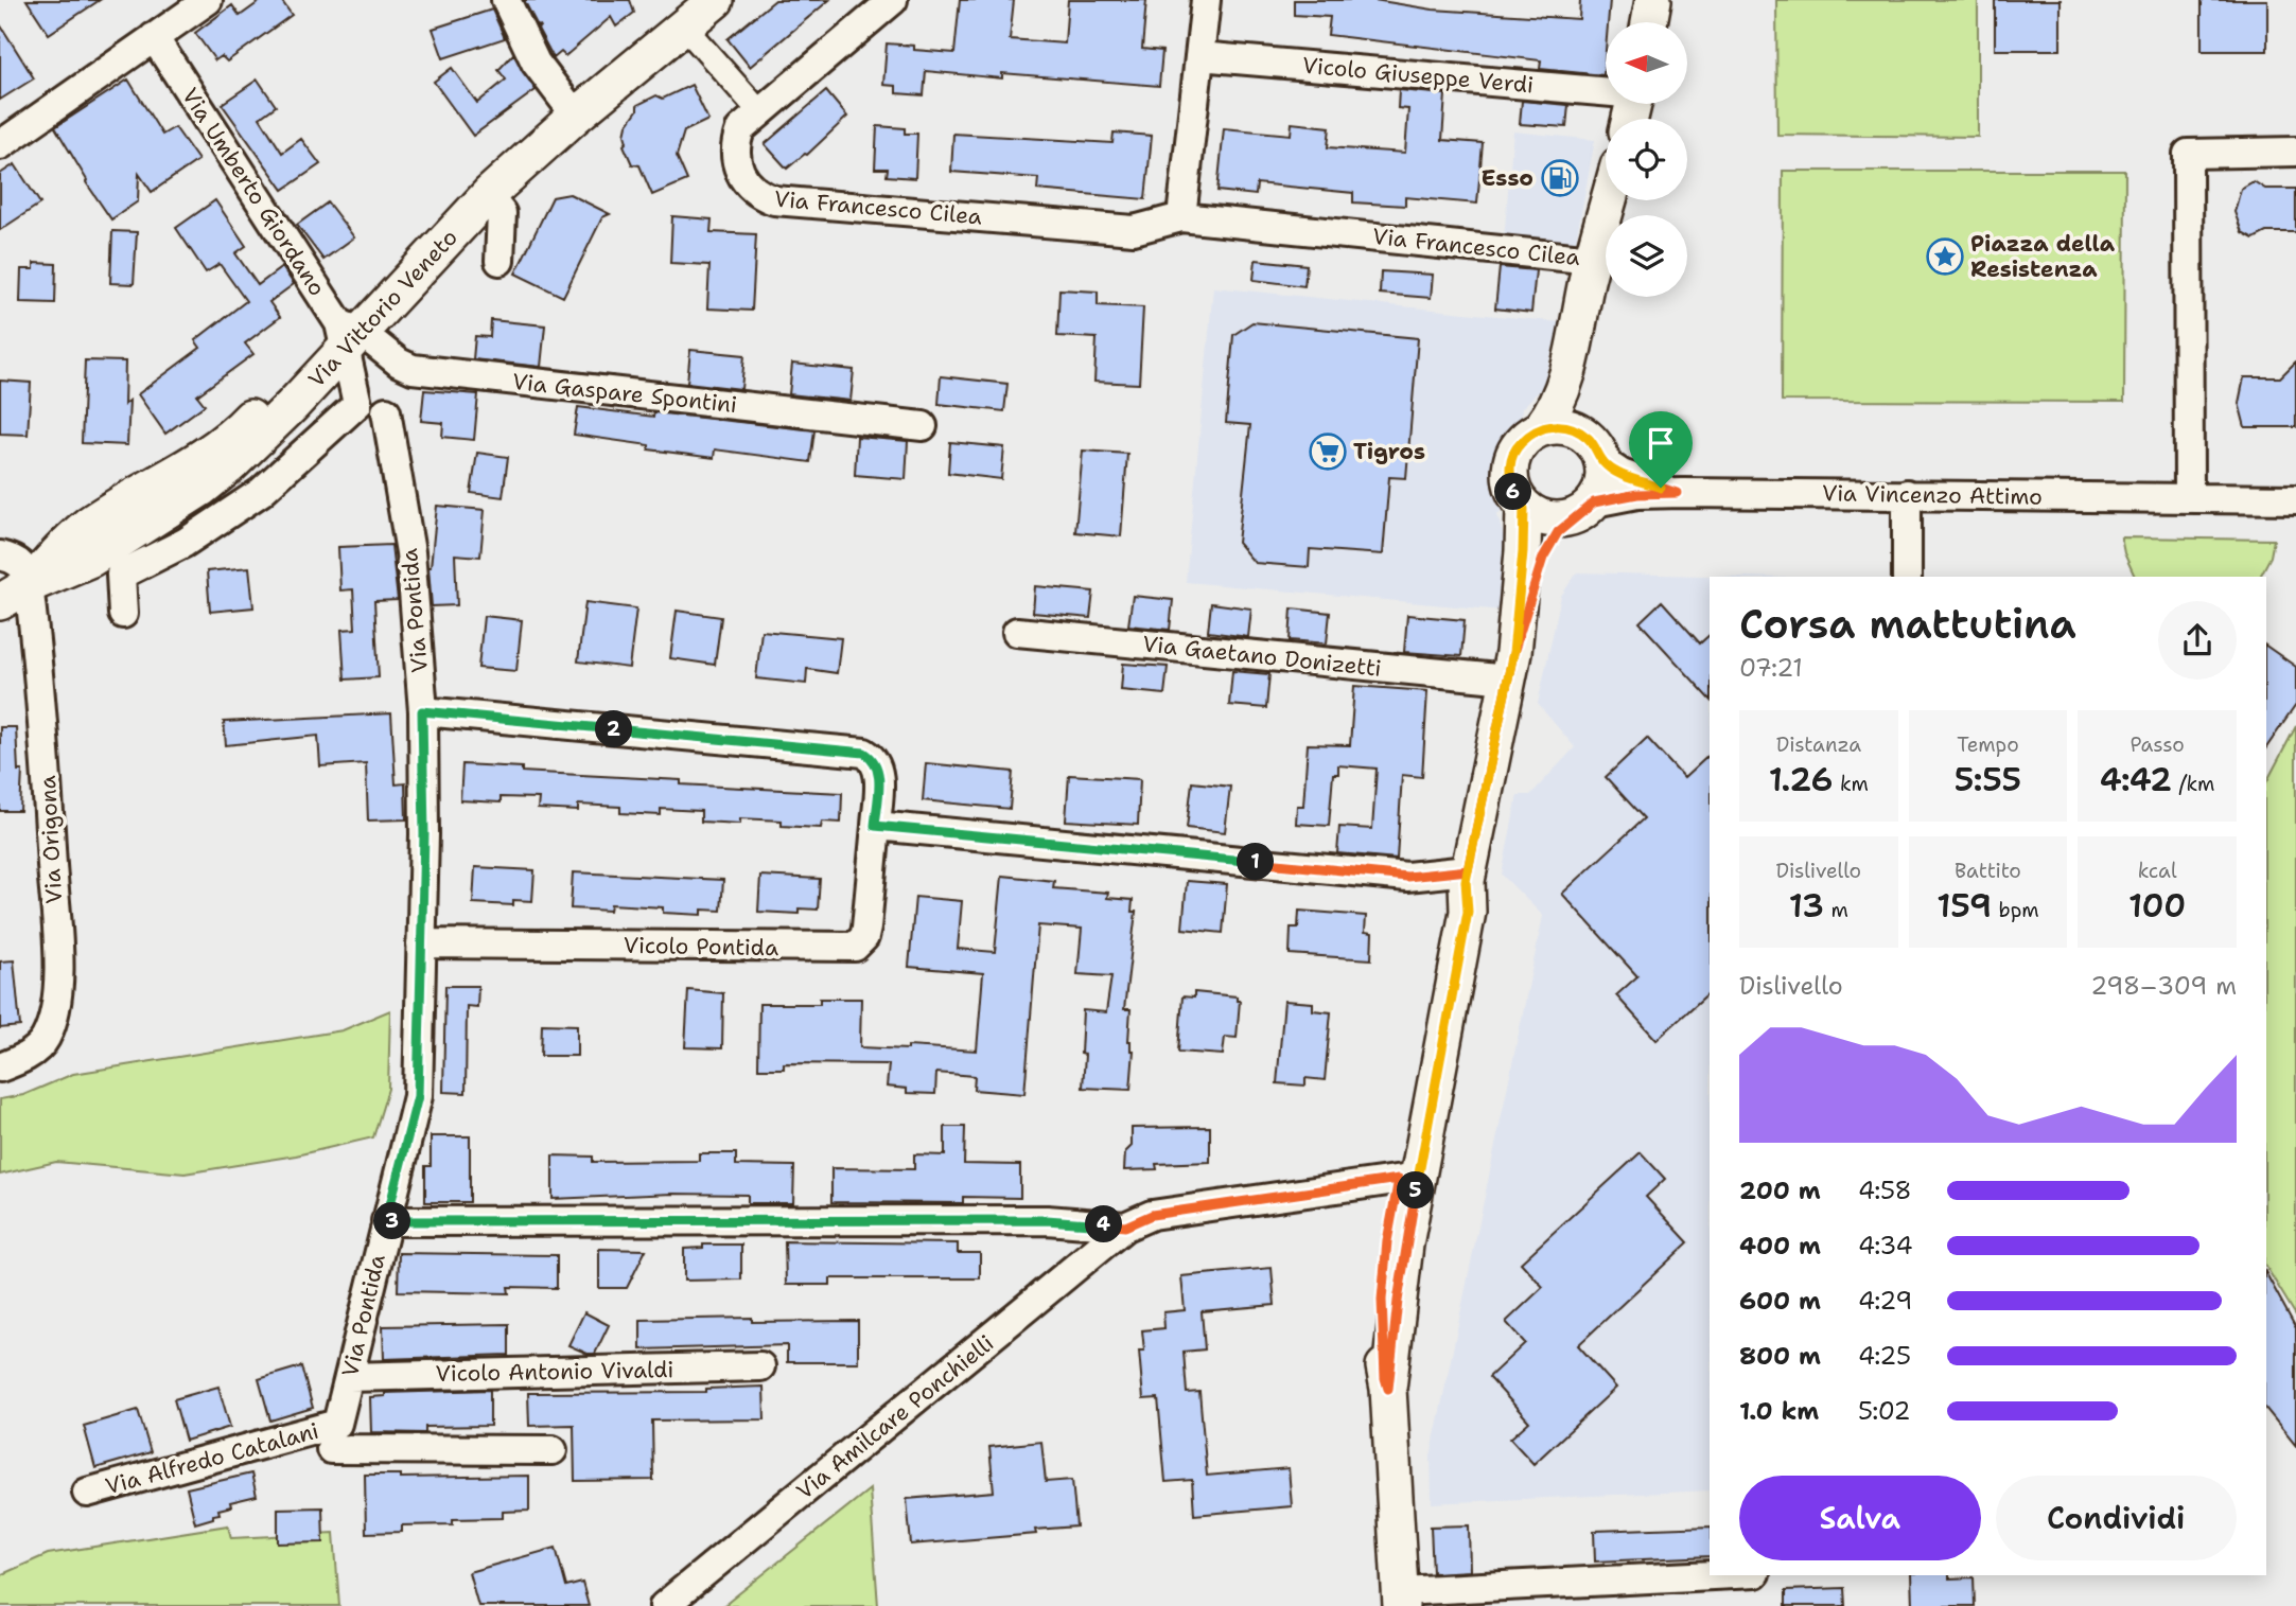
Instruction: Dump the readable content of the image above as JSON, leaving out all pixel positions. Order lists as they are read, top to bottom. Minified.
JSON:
{"streets":{"street":["Vicolo Giuseppe Verdi","Via Umberto Giordano","Via Francesco Cilea","Via Vittorio Veneto","Via Gaspare Spontini","Via Vincenzo Attimo","Via Pontida","Via Gaetano Donizetti","Via Origona","Vicolo Pontida","Vicolo Antonio Vivaldi","Via Amilcare Ponchielli","Via Alfredo Catalani"]},"crossings":[["Via Umberto Giordano","Via Vittorio Veneto"],["Via Umberto Giordano","Via Gaspare Spontini"],["Via Vittorio Veneto","Via Gaspare Spontini"],["Via Vittorio Veneto","Via Origona"],["Via Pontida","Vicolo Pontida"],["Via Pontida","Vicolo Antonio Vivaldi"],["Via Pontida","Via Alfredo Catalani"]],"places":{"fuel station":["Esso"],"place":["Piazza della Resistenza"],"supermarket":["Tigros"]},"north":"left","page":{"pins":["6","2","1","5","3","4"],"heading":["Corsa mattutina","07:21"],"stats":[["Distanza","1.26 km"],["Tempo","5:55"],["Passo","4:42 /km"],["Dislivello","13 m"],["Battito","159 bpm"],["kcal","100"]],"chart":["Dislivello","298–309 m"],"list":[{"name":"200 m","note":"4:58"},{"name":"400 m","note":"4:34"},{"name":"600 m","note":"4:29"},{"name":"800 m","note":"4:25"},{"name":"1.0 km","note":"5:02"}],"buttons":["Salva","Condividi"]}}
